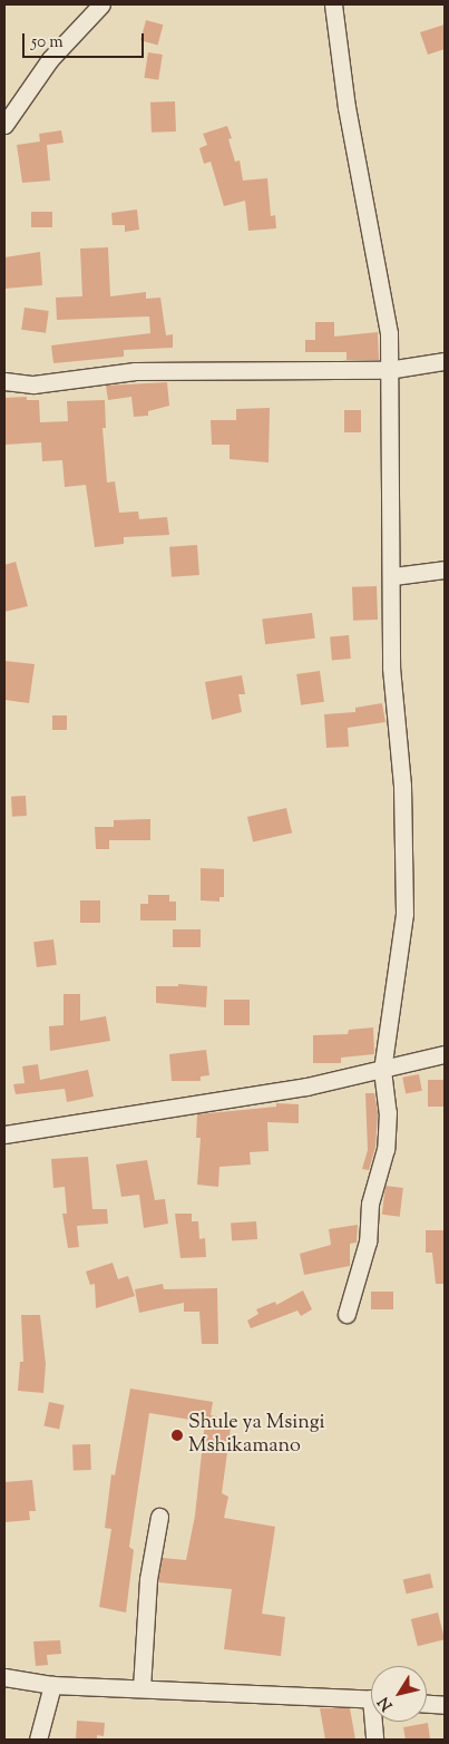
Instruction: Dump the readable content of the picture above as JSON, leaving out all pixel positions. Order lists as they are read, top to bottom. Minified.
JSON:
{"places":["Shule ya Msingi Mshikamano"],"scale_bar":"50 m","north":"bottom left"}
